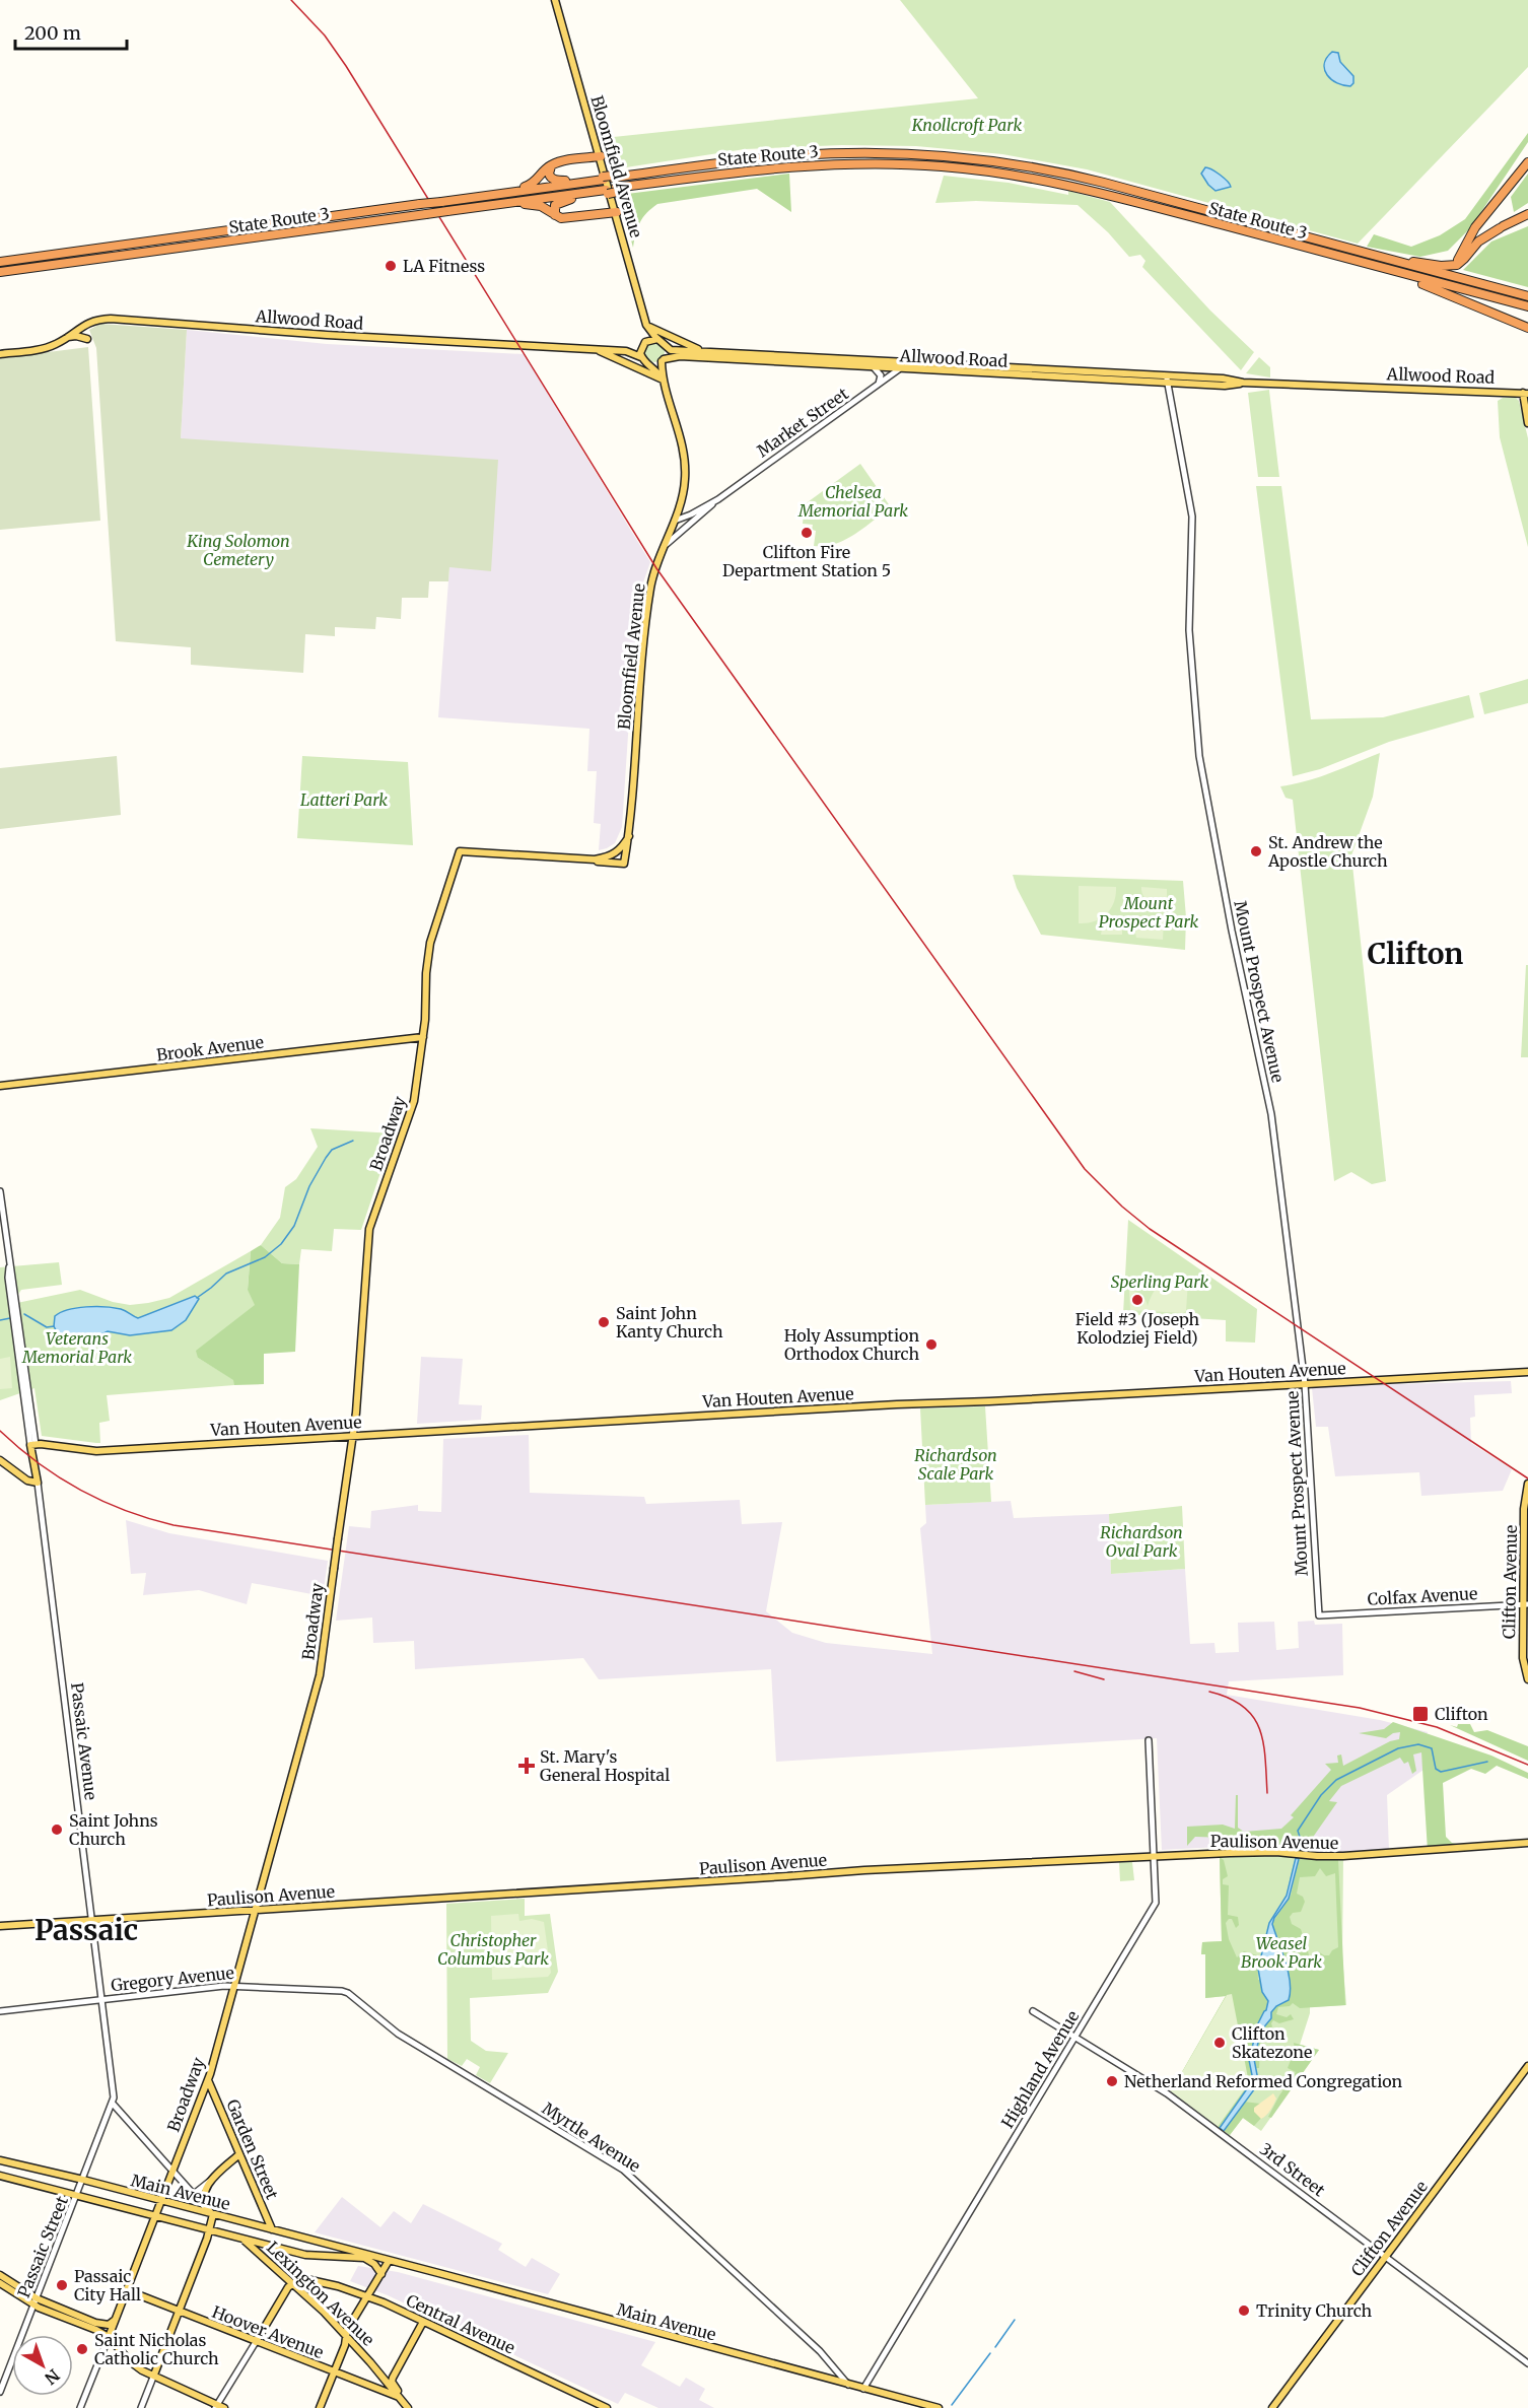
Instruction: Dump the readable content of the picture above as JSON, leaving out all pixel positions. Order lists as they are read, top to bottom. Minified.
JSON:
{"streets":{"highway":["State Route 3"],"main road":["Bloomfield Avenue","Allwood Road","Brook Avenue","Broadway","Van Houten Avenue","Clifton Avenue","Passaic Avenue","Paulison Avenue","Garden Street","Main Avenue","Lexington Avenue","Central Avenue","Hoover Avenue"],"street":["Market Street","Mount Prospect Avenue","Colfax Avenue","Gregory Avenue","Highland Avenue","Myrtle Avenue","3rd Street","Passaic Street"]},"crossings":[["Bloomfield Avenue","Allwood Road"],["Bloomfield Avenue","Market Street"],["Bloomfield Avenue","Broadway"],["Allwood Road","Market Street"],["Allwood Road","Mount Prospect Avenue"],["Mount Prospect Avenue","Van Houten Avenue"],["Mount Prospect Avenue","Colfax Avenue"],["Brook Avenue","Broadway"],["Broadway","Van Houten Avenue"],["Broadway","Paulison Avenue"],["Broadway","Gregory Avenue"],["Broadway","Garden Street"],["Broadway","Main Avenue"],["Broadway","Hoover Avenue"],["Van Houten Avenue","Passaic Avenue"],["Clifton Avenue","Colfax Avenue"],["Clifton Avenue","3rd Street"],["Passaic Avenue","Paulison Avenue"],["Passaic Avenue","Gregory Avenue"],["Passaic Avenue","Main Avenue"],["Passaic Avenue","Passaic Street"],["Paulison Avenue","Highland Avenue"],["Gregory Avenue","Myrtle Avenue"],["Highland Avenue","3rd Street"],["Highland Avenue","Main Avenue"],["Myrtle Avenue","Main Avenue"],["Garden Street","Main Avenue"],["Main Avenue","Passaic Street"],["Main Avenue","Lexington Avenue"],["Lexington Avenue","Central Avenue"],["Lexington Avenue","Hoover Avenue"]],"districts":["Clifton","Passaic"],"parks":["Knollcroft Park","Chelsea Memorial Park","King Solomon Cemetery","Latteri Park","Mount Prospect Park","Sperling Park","Veterans Memorial Park","Richardson Scale Park","Richardson Oval Park","Christopher Columbus Park","Weasel Brook Park"],"places":{"other":["LA Fitness","Clifton Fire Department Station 5","St. Andrew the Apostle Church","Field #3 (Joseph Kolodziej Field)","Saint John Kanty Church","Holy Assumption Orthodox Church","Saint Johns Church","Clifton Skatezone","Netherland Reformed Congregation","Passaic City Hall","Trinity Church","Saint Nicholas Catholic Church"],"transit":["Clifton"],"health":["St. Mary's General Hospital"]},"scale_bar":"200 m","north":"bottom right"}
